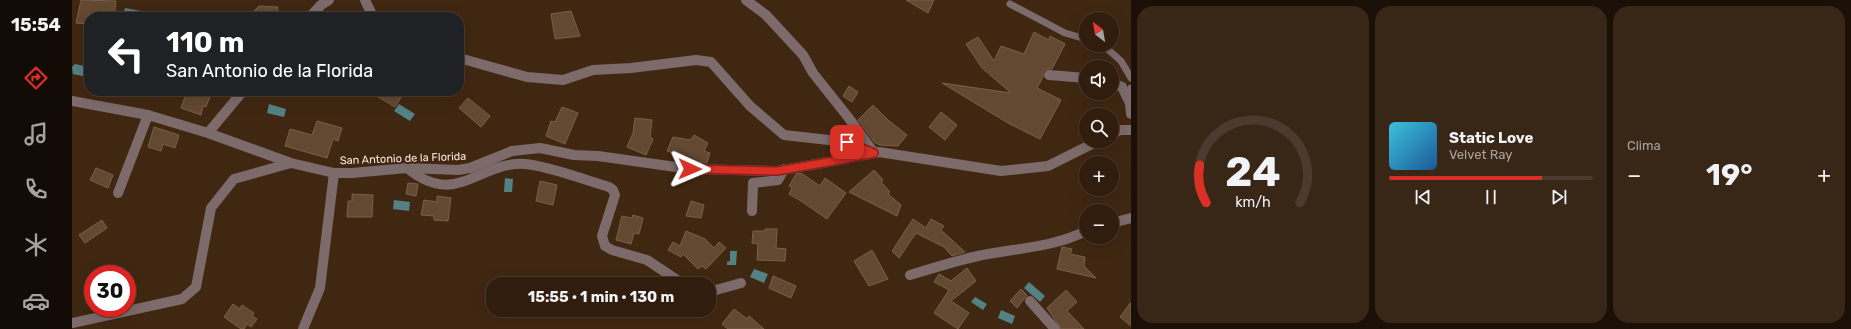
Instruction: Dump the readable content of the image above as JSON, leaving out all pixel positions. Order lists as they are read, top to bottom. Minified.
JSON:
{"streets":{"street":["San Antonio de la Florida"]},"north":"top left","page":{"tabs":"15:54","tile":"Clima","map_buttons":["+","−"],"turn":["110 m","San Antonio de la Florida"],"song":["Static Love","Velvet Ray"],"heat":["−","19°","+"],"limit":"30","trip":"15:55 · 1 min · 130 m","gauge":["24","km/h"]}}
